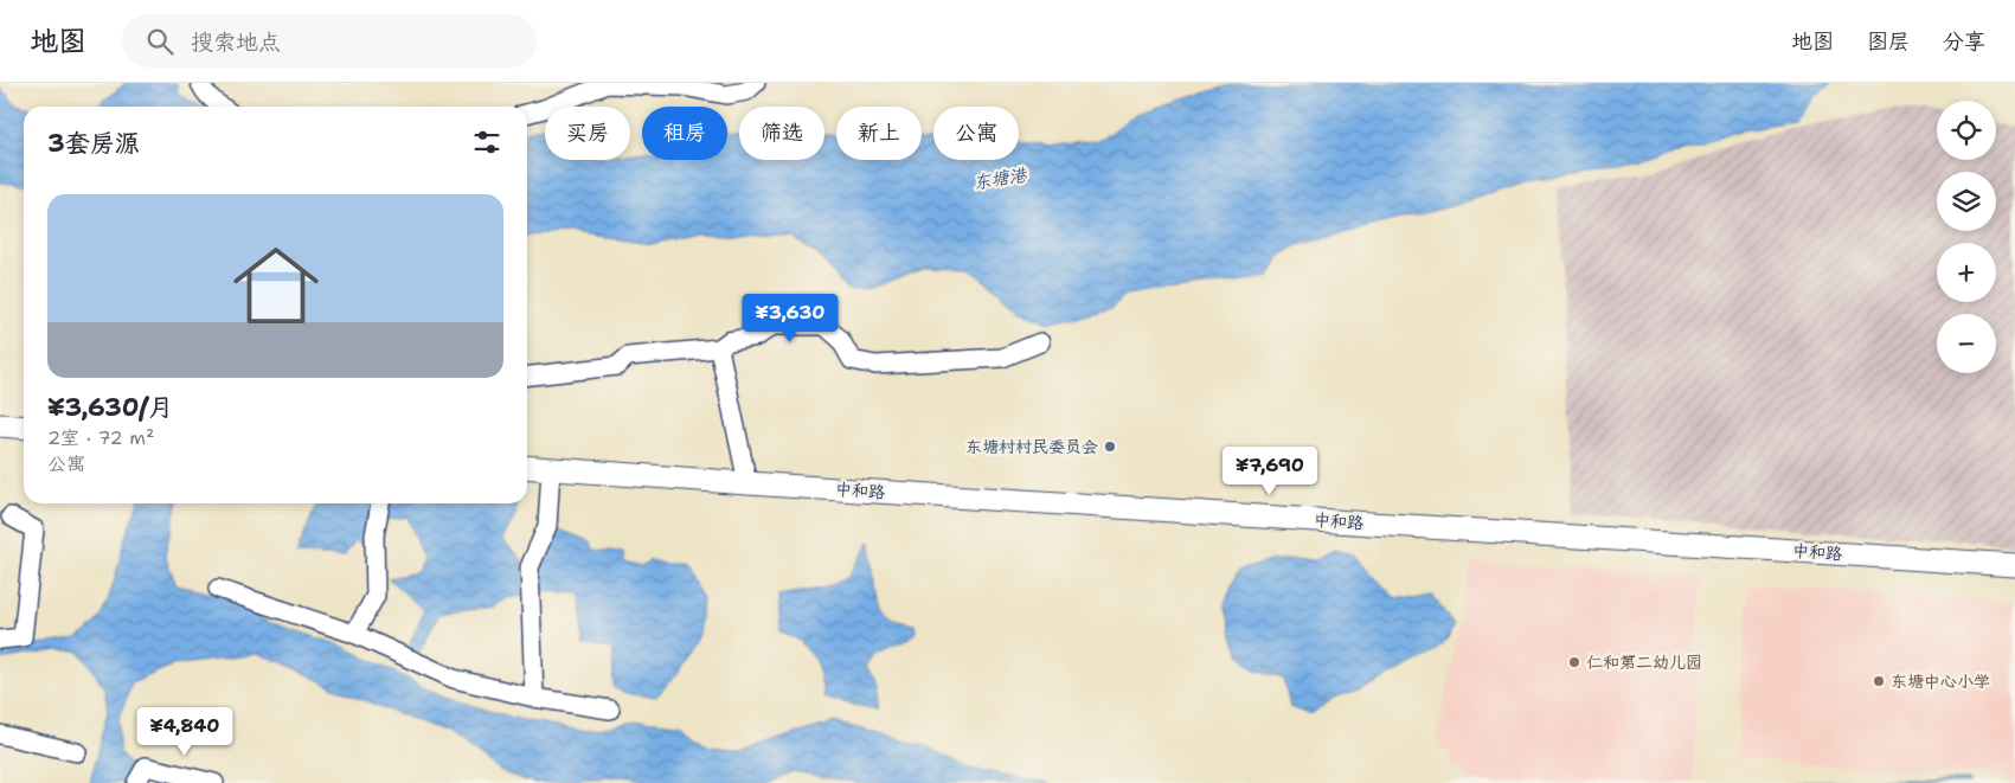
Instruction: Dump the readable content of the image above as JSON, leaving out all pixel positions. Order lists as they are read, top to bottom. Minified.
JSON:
{"streets":{"street":["中和路"]},"water":["东塘港"],"places":["东塘村村民委员会","仁和第二幼儿园","东塘中心小学"],"page":{"header":"地图","search":"搜索地点","nav":["地图","图层","分享"],"map_buttons":["+","−"],"chip":["买房","租房","筛选","新上","公寓"],"heading":"3套房源","list":[{"name":"¥3,630/月","note":"2室 · 72 m² · 公寓"}],"price":["¥3,630","¥7,690","¥4,840"]}}
